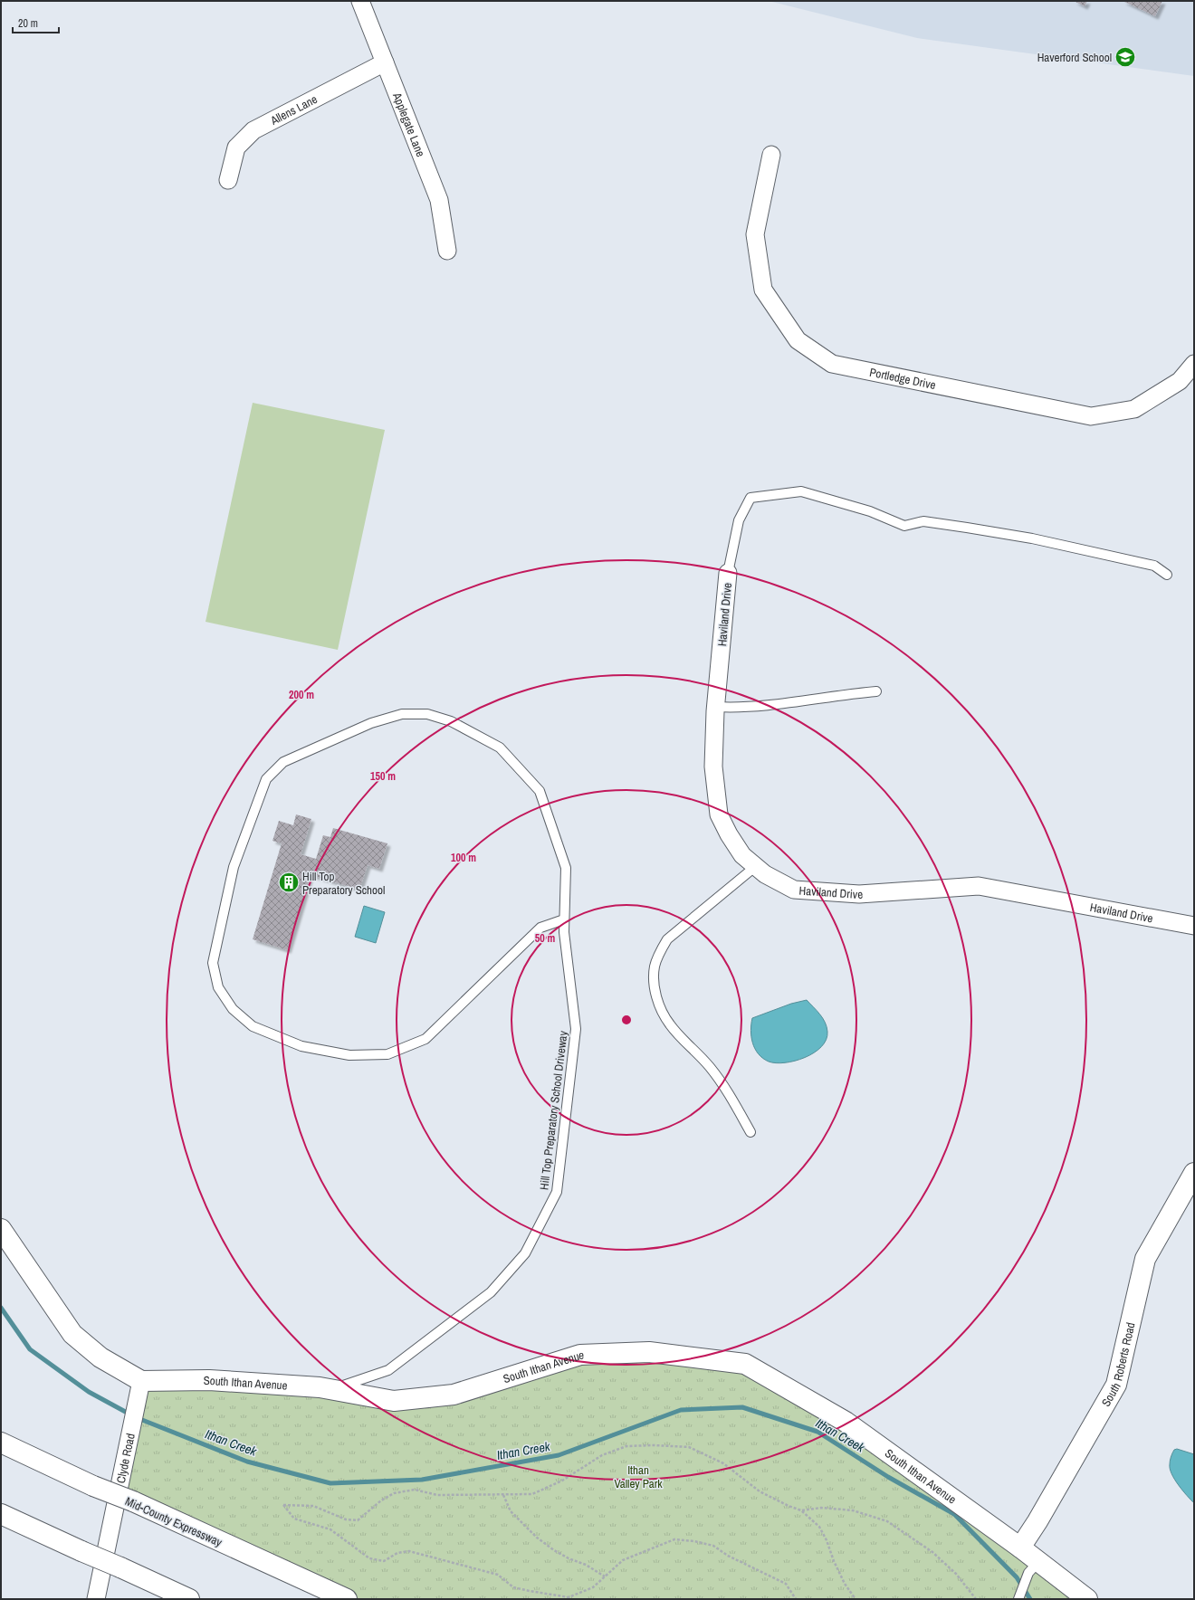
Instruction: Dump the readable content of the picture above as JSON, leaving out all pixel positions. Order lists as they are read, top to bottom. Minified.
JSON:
{"streets":{"main road":["South Roberts Road","South Ithan Avenue","Mid-County Expressway"],"street":["Allens Lane","Applegate Lane","Portledge Drive","Haviland Drive","Clyde Road"],"lane":["Hill Top Preparatory School Driveway"]},"crossings":[["Allens Lane","Applegate Lane"],["Hill Top Preparatory School Driveway","South Ithan Avenue"],["South Roberts Road","South Ithan Avenue"],["South Ithan Avenue","Clyde Road"]],"water":["Ithan Creek"],"parks":["Ithan Valley Park"],"places":{"school or university":["Haverford School"],"building":["Hill Top Preparatory School"]},"scale_bar":"20 m","rings":["200 m","150 m","100 m","50 m"]}
